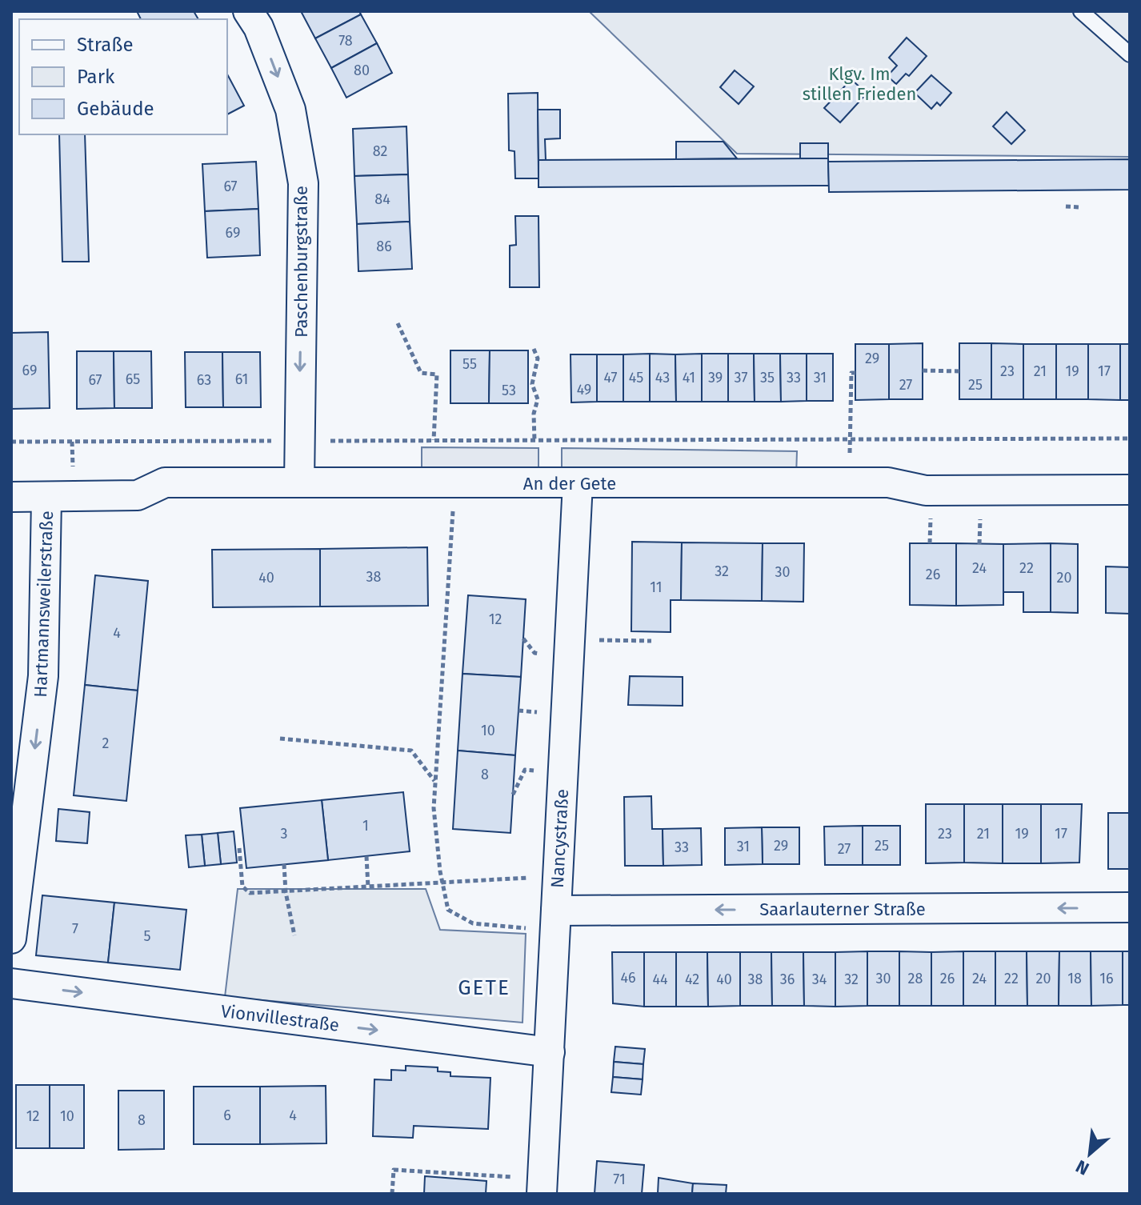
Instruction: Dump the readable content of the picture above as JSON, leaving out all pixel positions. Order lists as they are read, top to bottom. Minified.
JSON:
{"streets":{"street":["Paschenburgstraße","An der Gete","Hartmannsweilerstraße","Nancystraße","Saarlauterner Straße","Vionvillestraße"]},"crossings":[["Paschenburgstraße","An der Gete"],["An der Gete","Hartmannsweilerstraße"],["An der Gete","Nancystraße"],["Nancystraße","Saarlauterner Straße"],["Nancystraße","Vionvillestraße"]],"one_way":["Paschenburgstraße","Hartmannsweilerstraße","Saarlauterner Straße","Vionvillestraße"],"districts":["GETE"],"parks":["Klgv. Im stillen Frieden"],"house_numbers":["78","80","82","67","84","69","86","29","55","69","23","21","19","17","47","45","43","41","39","37","35","33","31","65","61","67","63","27","25","49","53","24","22","32","30","26","38","40","20","11","12","4","10","2","8","1","3","23","21","19","17","29","25","31","33","27","7","5","46","30","28","26","24","22","20","18","16","44","42","40","38","36","34","32","6","4","12","10","8","71"],"legend":["Straße","Park","Gebäude"],"north":"bottom left"}
